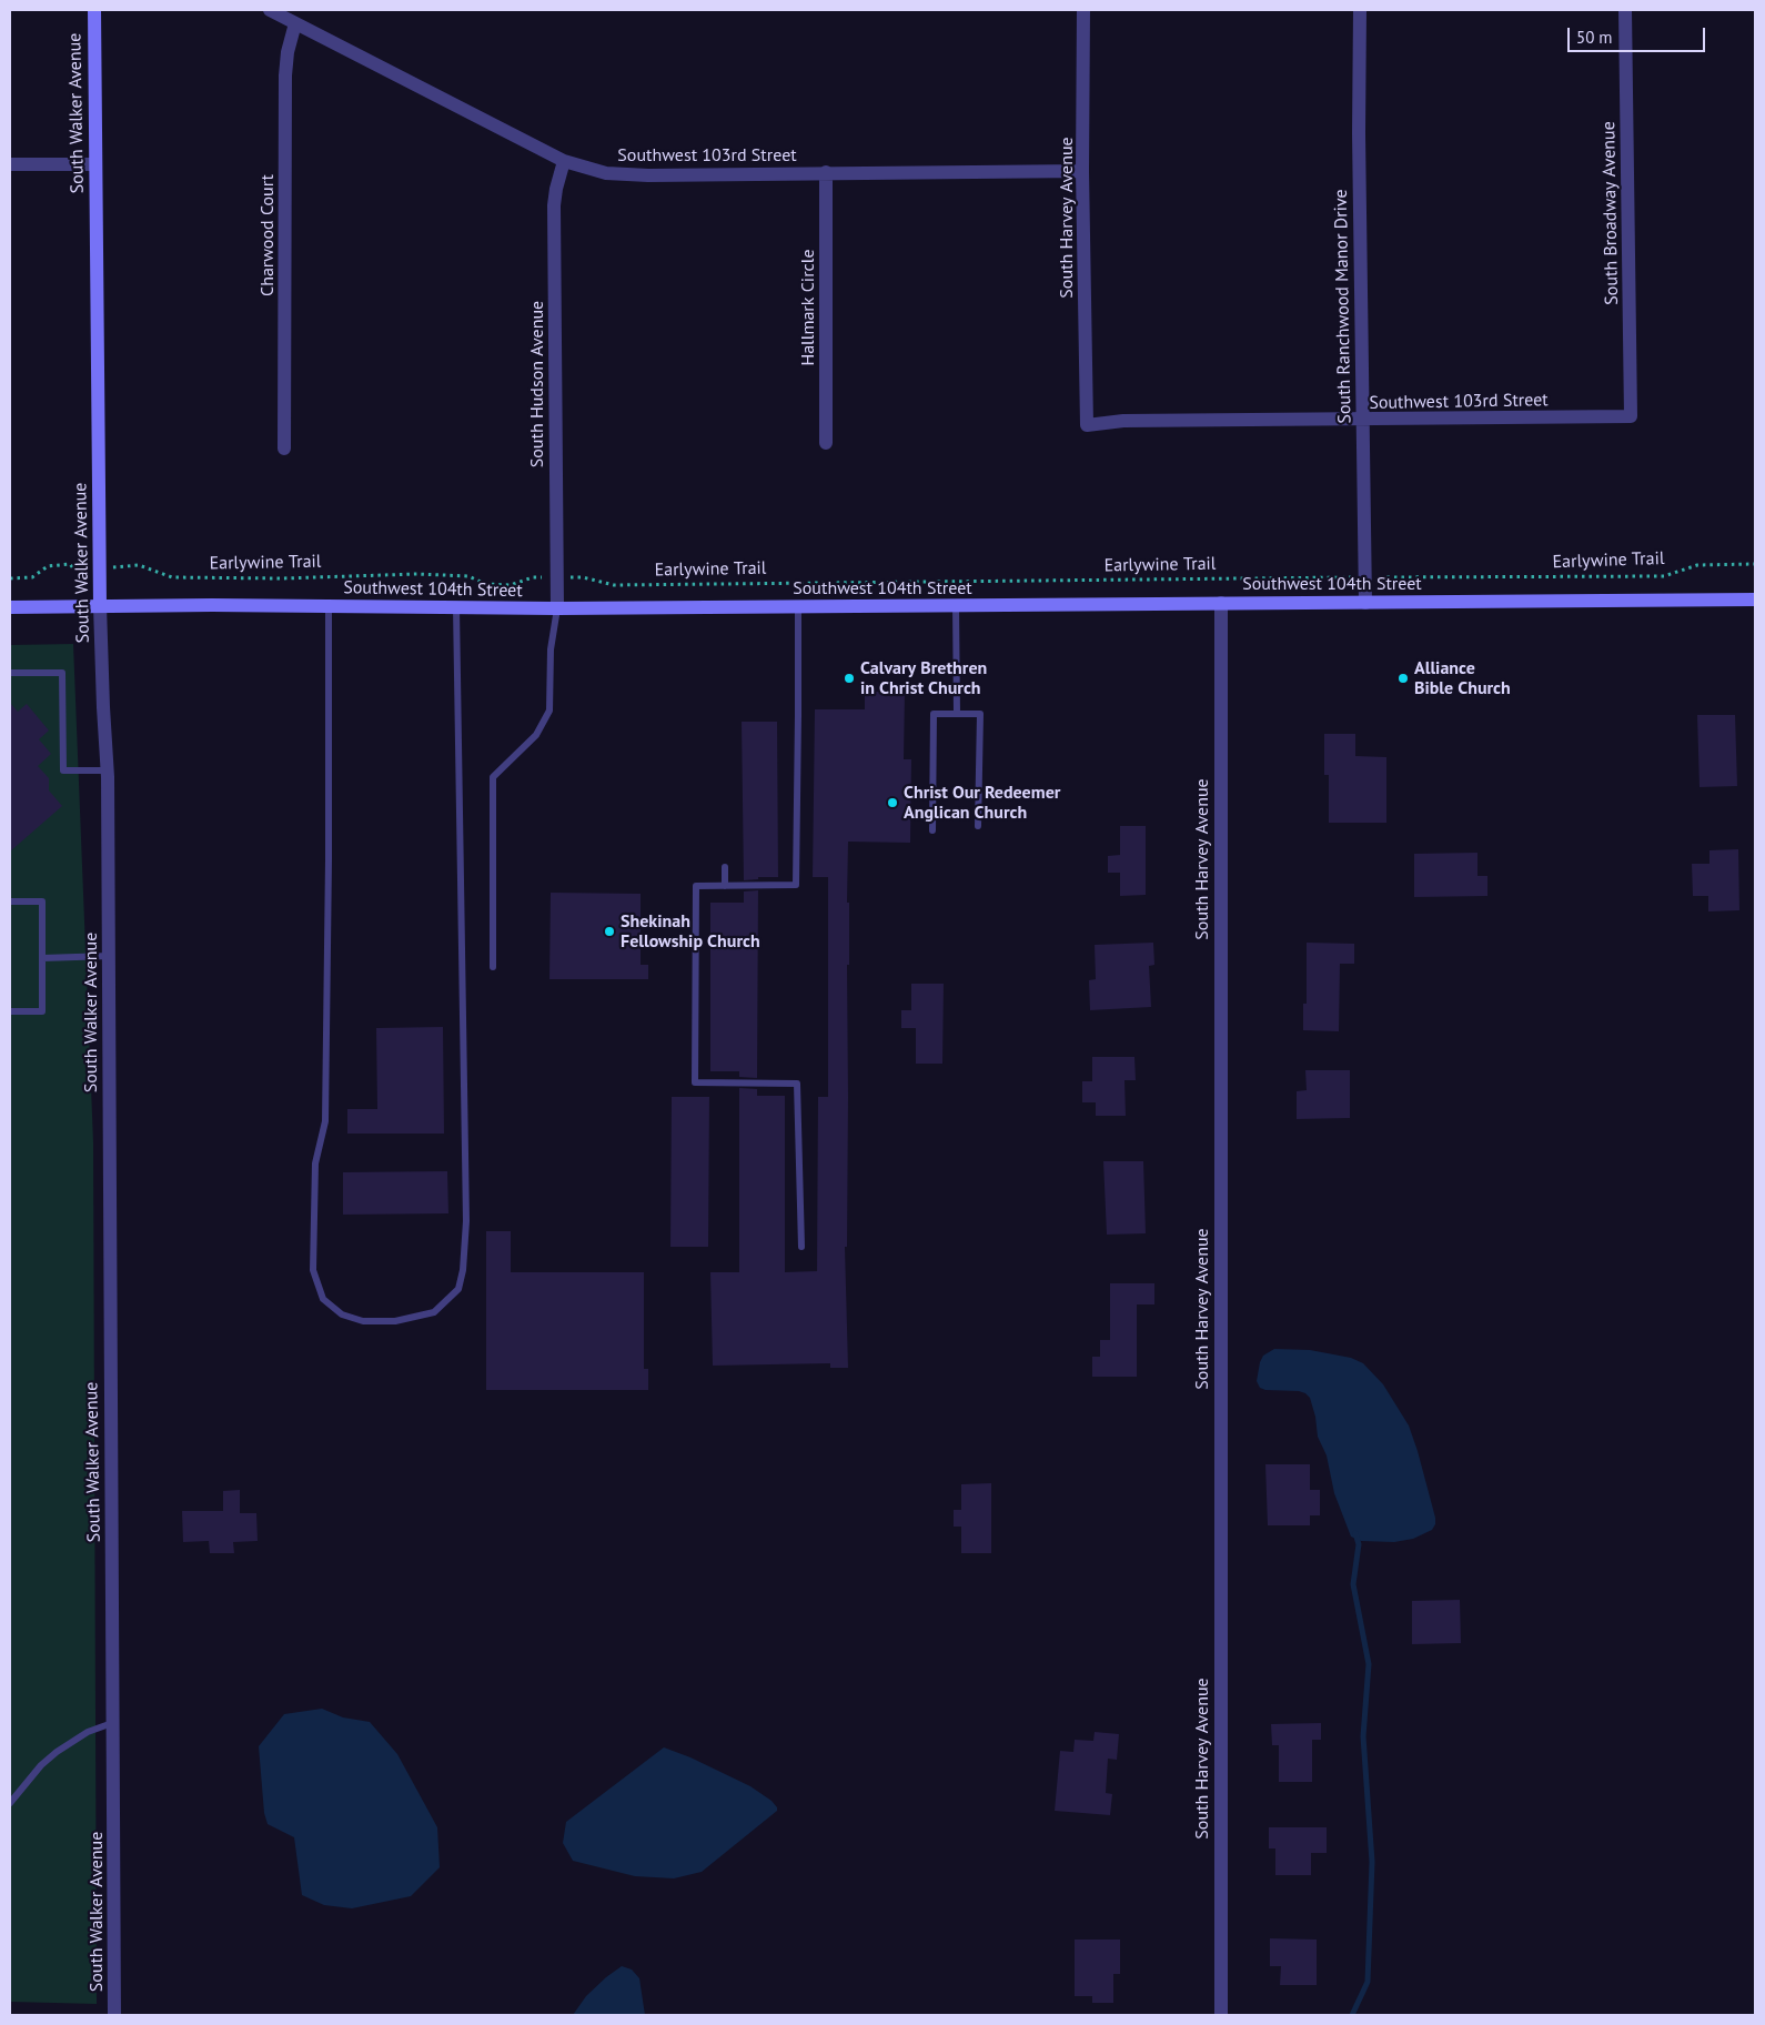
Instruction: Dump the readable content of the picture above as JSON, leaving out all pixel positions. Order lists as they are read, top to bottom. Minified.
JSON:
{"streets":{"main road":["South Walker Avenue","Southwest 104th Street"],"street":["Southwest 103rd Street","South Broadway Avenue","South Harvey Avenue","Charwood Court","South Ranchwood Manor Drive","Hallmark Circle","South Hudson Avenue"],"path":["Earlywine Trail"]},"crossings":[["South Walker Avenue","Earlywine Trail"],["South Walker Avenue","Southwest 104th Street"],["Southwest 103rd Street","South Broadway Avenue"],["Southwest 103rd Street","South Harvey Avenue"],["Southwest 103rd Street","Charwood Court"],["Southwest 103rd Street","South Ranchwood Manor Drive"],["Southwest 103rd Street","Hallmark Circle"],["Southwest 103rd Street","South Hudson Avenue"],["South Harvey Avenue","Southwest 104th Street"],["South Ranchwood Manor Drive","Earlywine Trail"],["South Ranchwood Manor Drive","Southwest 104th Street"],["South Hudson Avenue","Earlywine Trail"],["South Hudson Avenue","Southwest 104th Street"]],"places":["Calvary Brethren in Christ Church","Alliance Bible Church","Christ Our Redeemer Anglican Church","Shekinah Fellowship Church"],"scale_bar":"50 m"}
